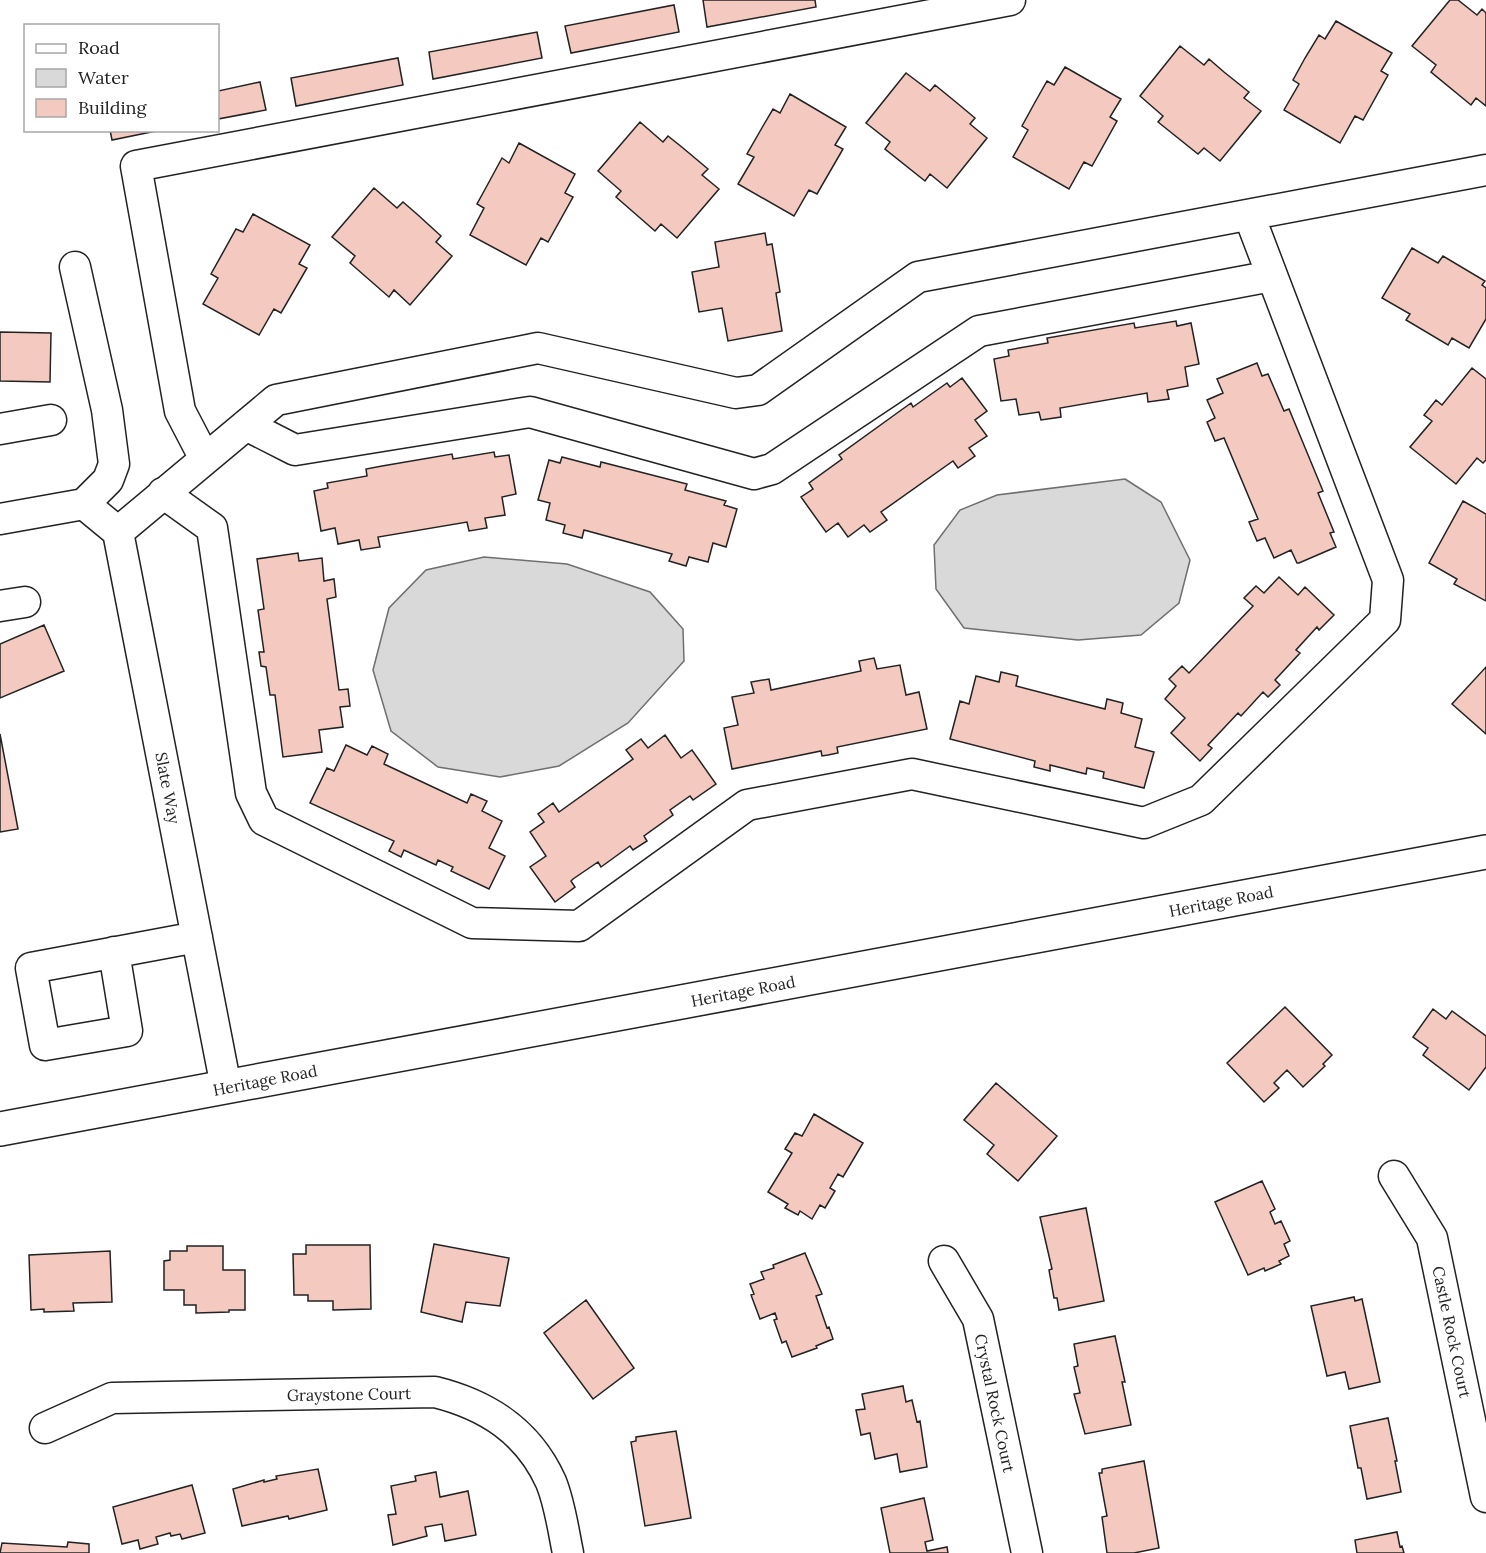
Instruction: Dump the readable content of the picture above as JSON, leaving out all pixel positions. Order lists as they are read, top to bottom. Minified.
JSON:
{"streets":{"main road":["Heritage Road"],"street":["Slate Way","Castle Rock Court","Graystone Court","Crystal Rock Court"]},"crossings":[["Slate Way","Heritage Road"]],"legend":["Road","Water","Building"]}
